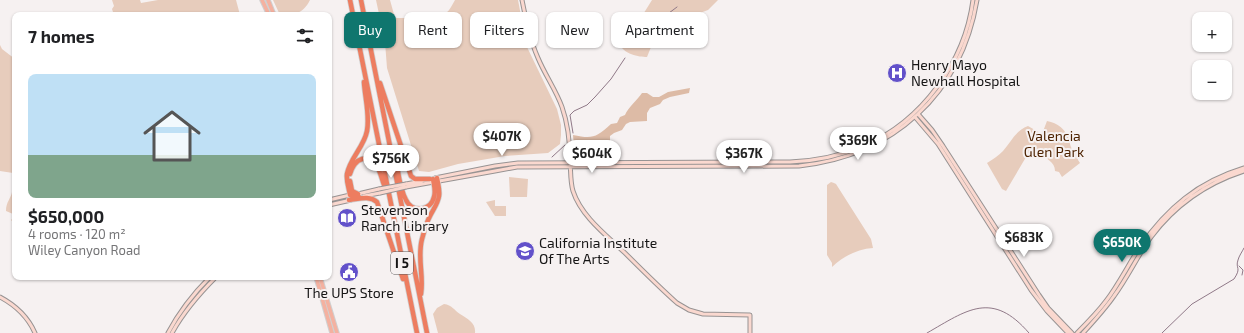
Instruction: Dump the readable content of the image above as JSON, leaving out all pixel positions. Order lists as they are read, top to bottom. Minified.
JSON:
{"streets":{"highway":["I 5"]},"parks":["Valencia Glen Park"],"places":{"hospital":["Henry Mayo Newhall Hospital"],"library":["Stevenson Ranch Library"],"school or university":["California Institute Of The Arts"],"public building":["The UPS Store"]},"page":{"map_buttons":["+","−"],"chip":["Buy","Rent","Filters","New","Apartment"],"heading":"7 homes","list":[{"name":"$650,000","note":"4 rooms · 120 m² · Wiley Canyon Road"}],"price":["$407K","$369K","$604K","$367K","$756K","$683K","$650K"]}}
